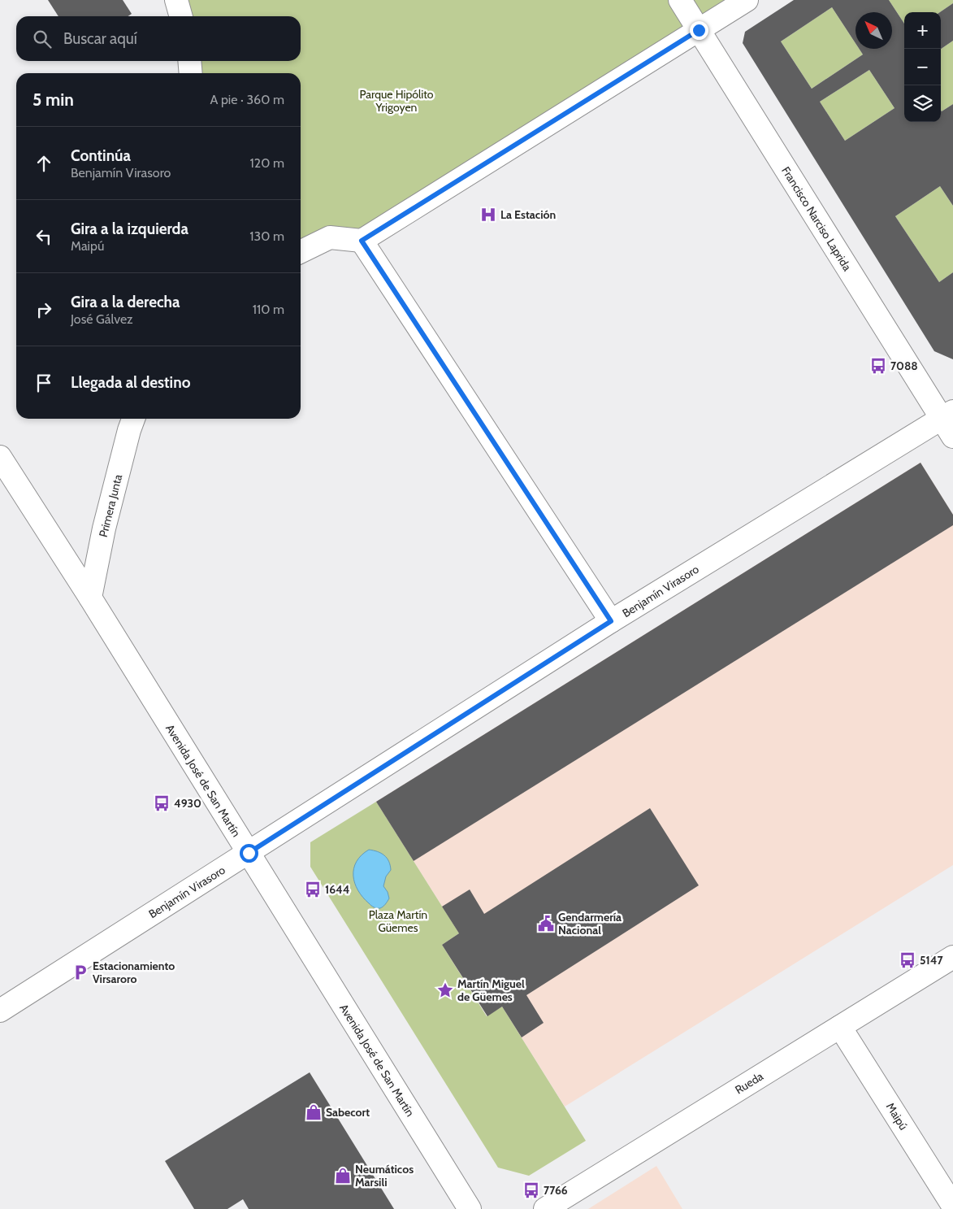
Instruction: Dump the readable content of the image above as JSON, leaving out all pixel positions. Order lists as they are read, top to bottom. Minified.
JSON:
{"streets":{"street":["Francisco Narciso Laprida","Primera Junta","Benjamín Virasoro","Avenida José de San Martín","Rueda","Maipú"]},"crossings":[["Francisco Narciso Laprida","Benjamín Virasoro"],["Primera Junta","Avenida José de San Martín"],["Benjamín Virasoro","Avenida José de San Martín"],["Rueda","Maipú"]],"parks":["Parque Hipólito Yrigoyen","Plaza Martín Güemes"],"places":{"hospital":["La Estación"],"bus stop":["7088","4930","1644","5147","7766"],"public building":["Gendarmería Nacional"],"parking":["Estacionamiento Virsaroro"],"place":["Martín Miguel de Güemes"],"shop":["Sabecort","Neumáticos Marsili"]},"north":"top left","page":{"map_buttons":["+","−"],"search":"Buscar aquí","heading":["5 min","A pie · 360 m"],"list":[["Continúa","Benjamín Virasoro","120 m"],["Gira a la izquierda","Maipú","130 m"],["Gira a la derecha","José Gálvez","110 m"],"Llegada al destino"]}}
